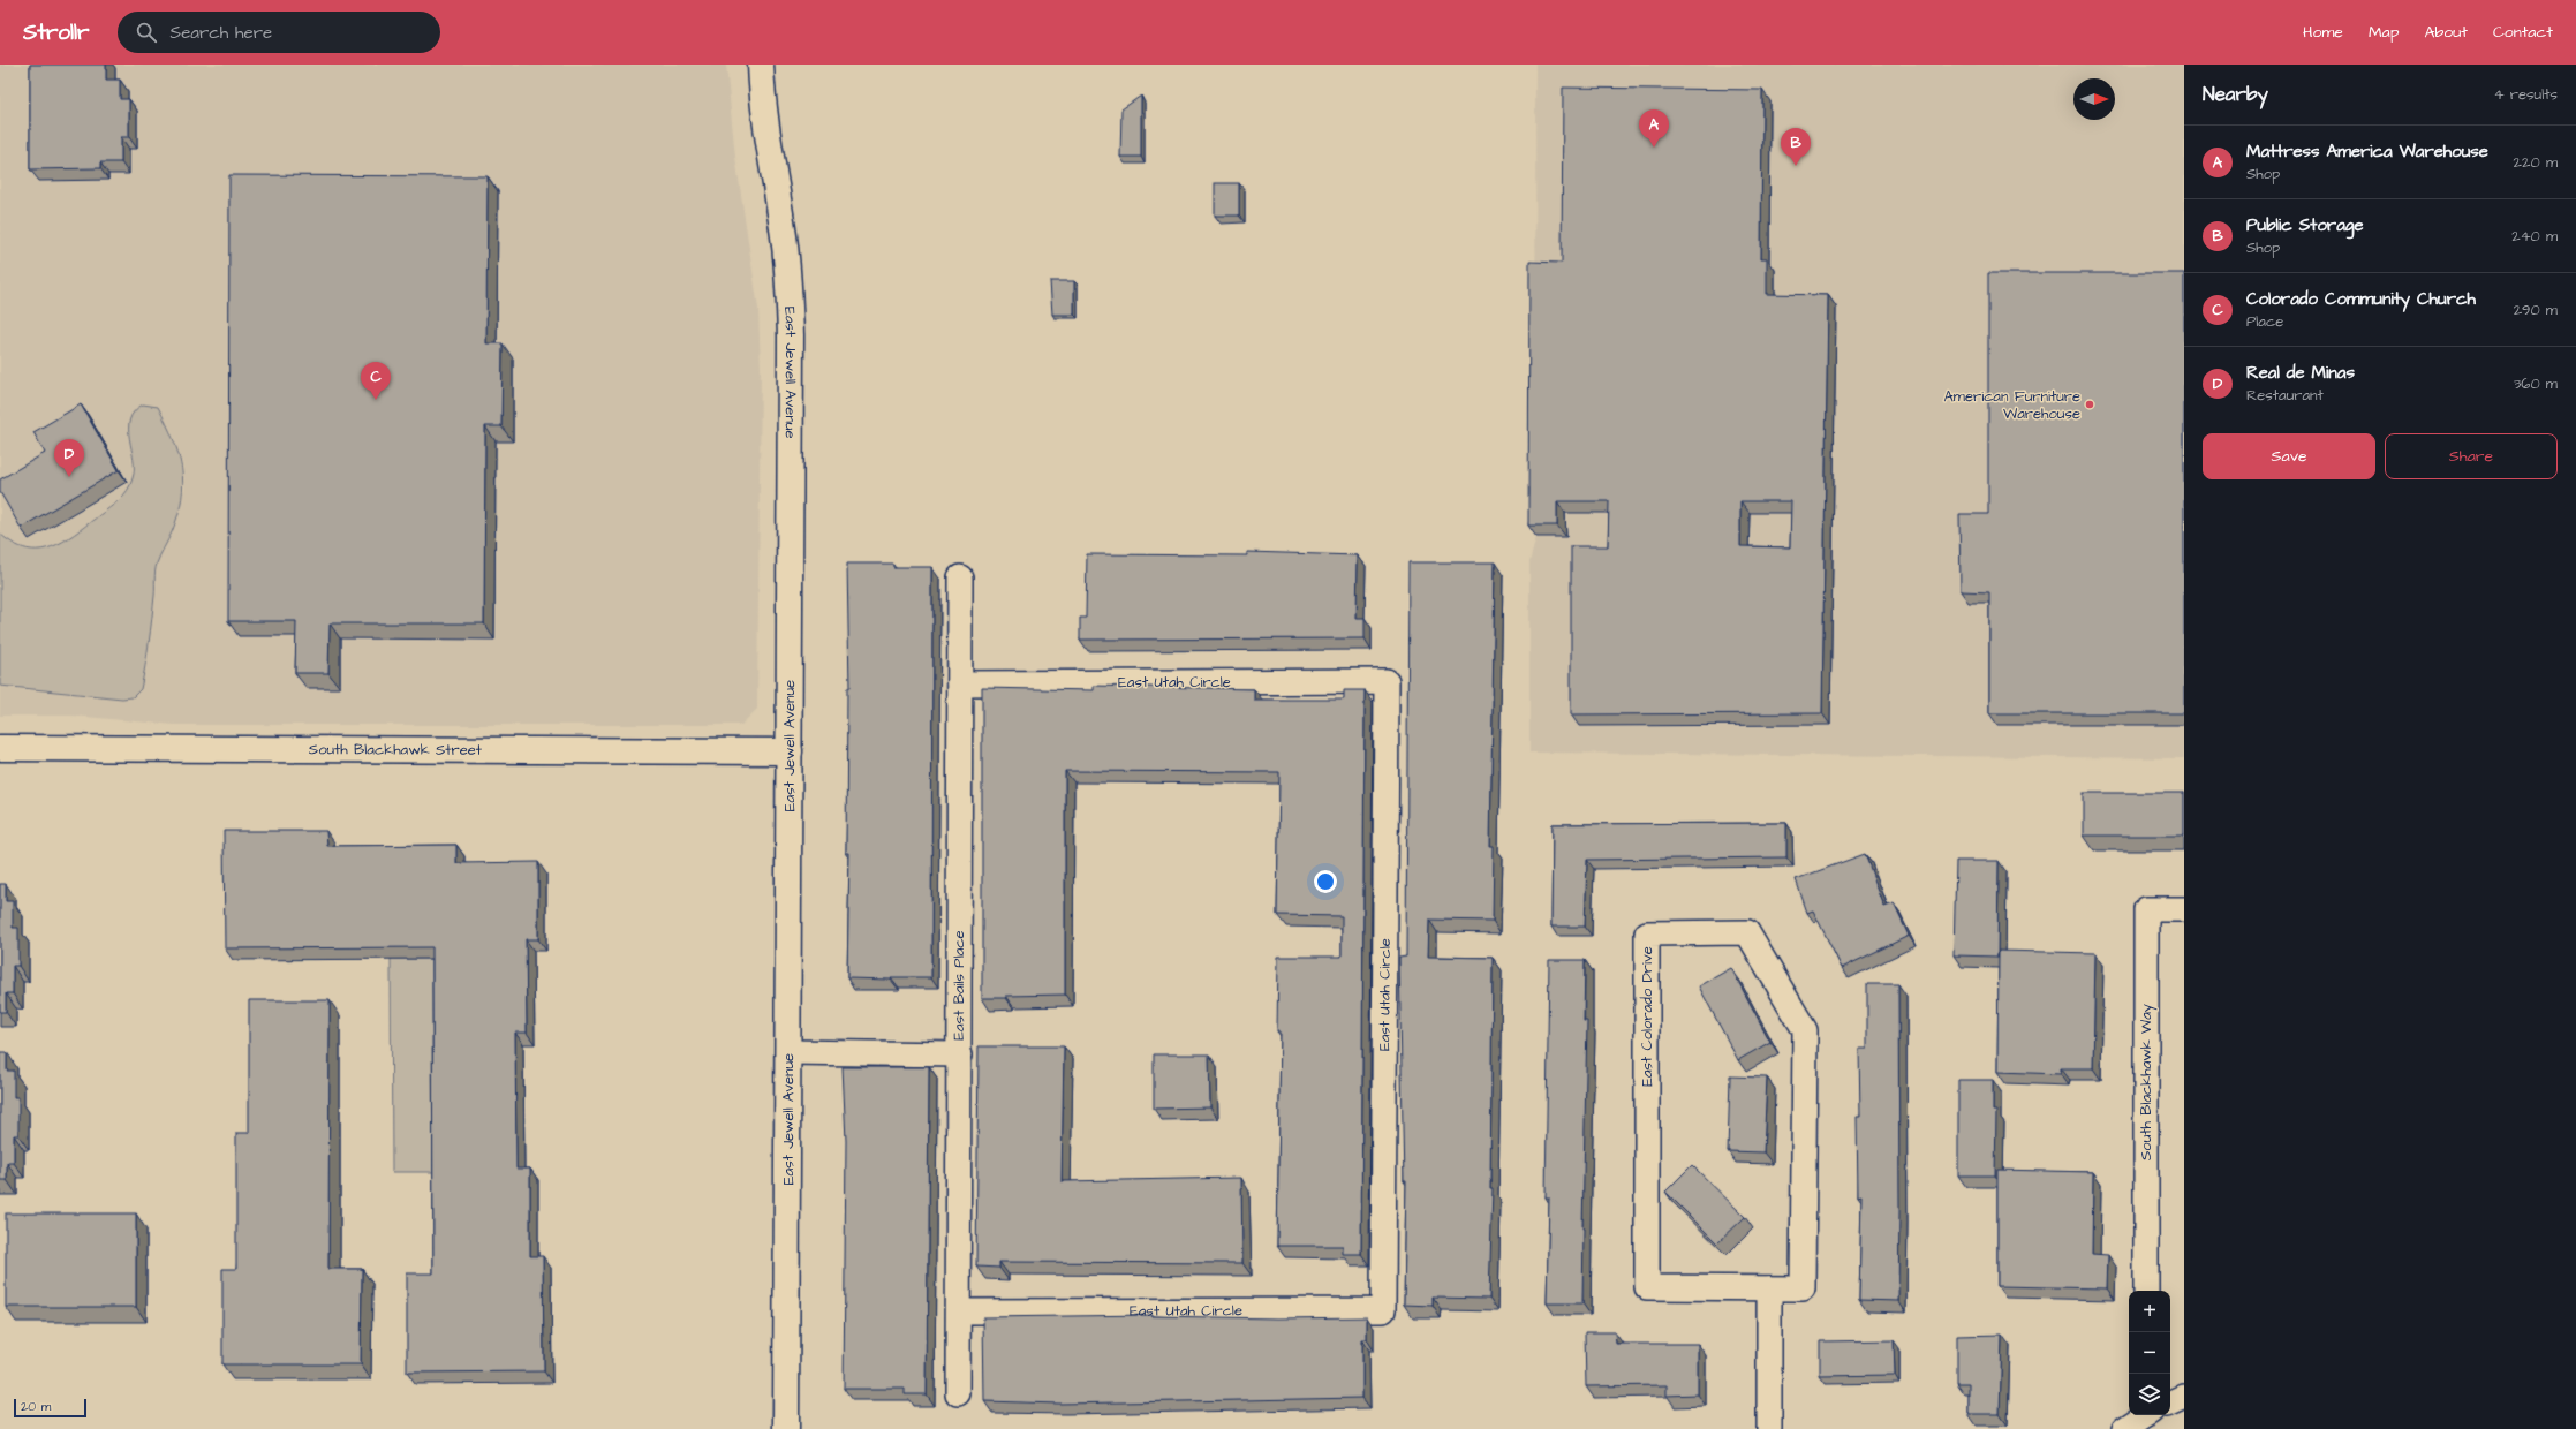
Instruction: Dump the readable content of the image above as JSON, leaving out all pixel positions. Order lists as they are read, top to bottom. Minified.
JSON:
{"streets":{"street":["East Jewell Avenue","East Utah Circle","South Blackhawk Street","East Bails Place","East Colorado Drive","South Blackhawk Way"]},"crossings":[["East Jewell Avenue","South Blackhawk Street"],["East Utah Circle","East Bails Place"]],"places":["American Furniture Warehouse"],"scale_bar":"20 m","north":"right","page":{"header":"Strollr","search":"Search here","nav":["Home","Map","About","Contact"],"heading":["Nearby","4 results"],"pins":["A","B","C","D"],"list":[{"mark":"A","name":"Mattress America Warehouse","note":"Shop","value":"220 m"},{"mark":"B","name":"Public Storage","note":"Shop","value":"240 m"},{"mark":"C","name":"Colorado Community Church","note":"Place","value":"290 m"},{"mark":"D","name":"Real de Minas","note":"Restaurant","value":"360 m"}],"buttons":["Save","Share"],"map_buttons":["+","−"],"scale":"20 m"}}
